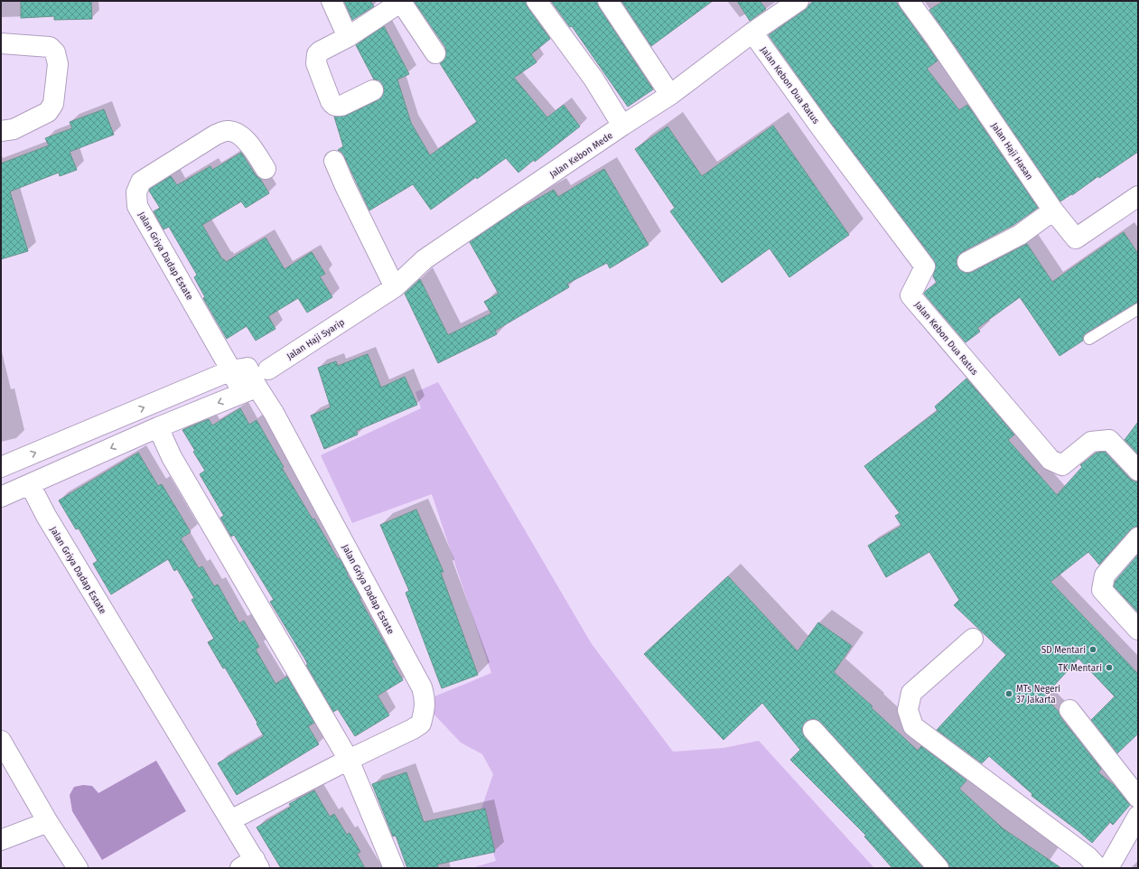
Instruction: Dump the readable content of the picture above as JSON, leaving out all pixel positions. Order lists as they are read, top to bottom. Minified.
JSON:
{"streets":{"street":["Jalan Kebon Dua Ratus","Jalan Haji Hasan","Jalan Kebon Mede","Jalan Griya Dadap Estate","Jalan Haji Syarip"]},"crossings":[["Jalan Kebon Dua Ratus","Jalan Kebon Mede"],["Jalan Kebon Mede","Jalan Haji Syarip"]],"places":["SD Mentari","TK Mentari","MTs Negeri 37 Jakarta"]}
